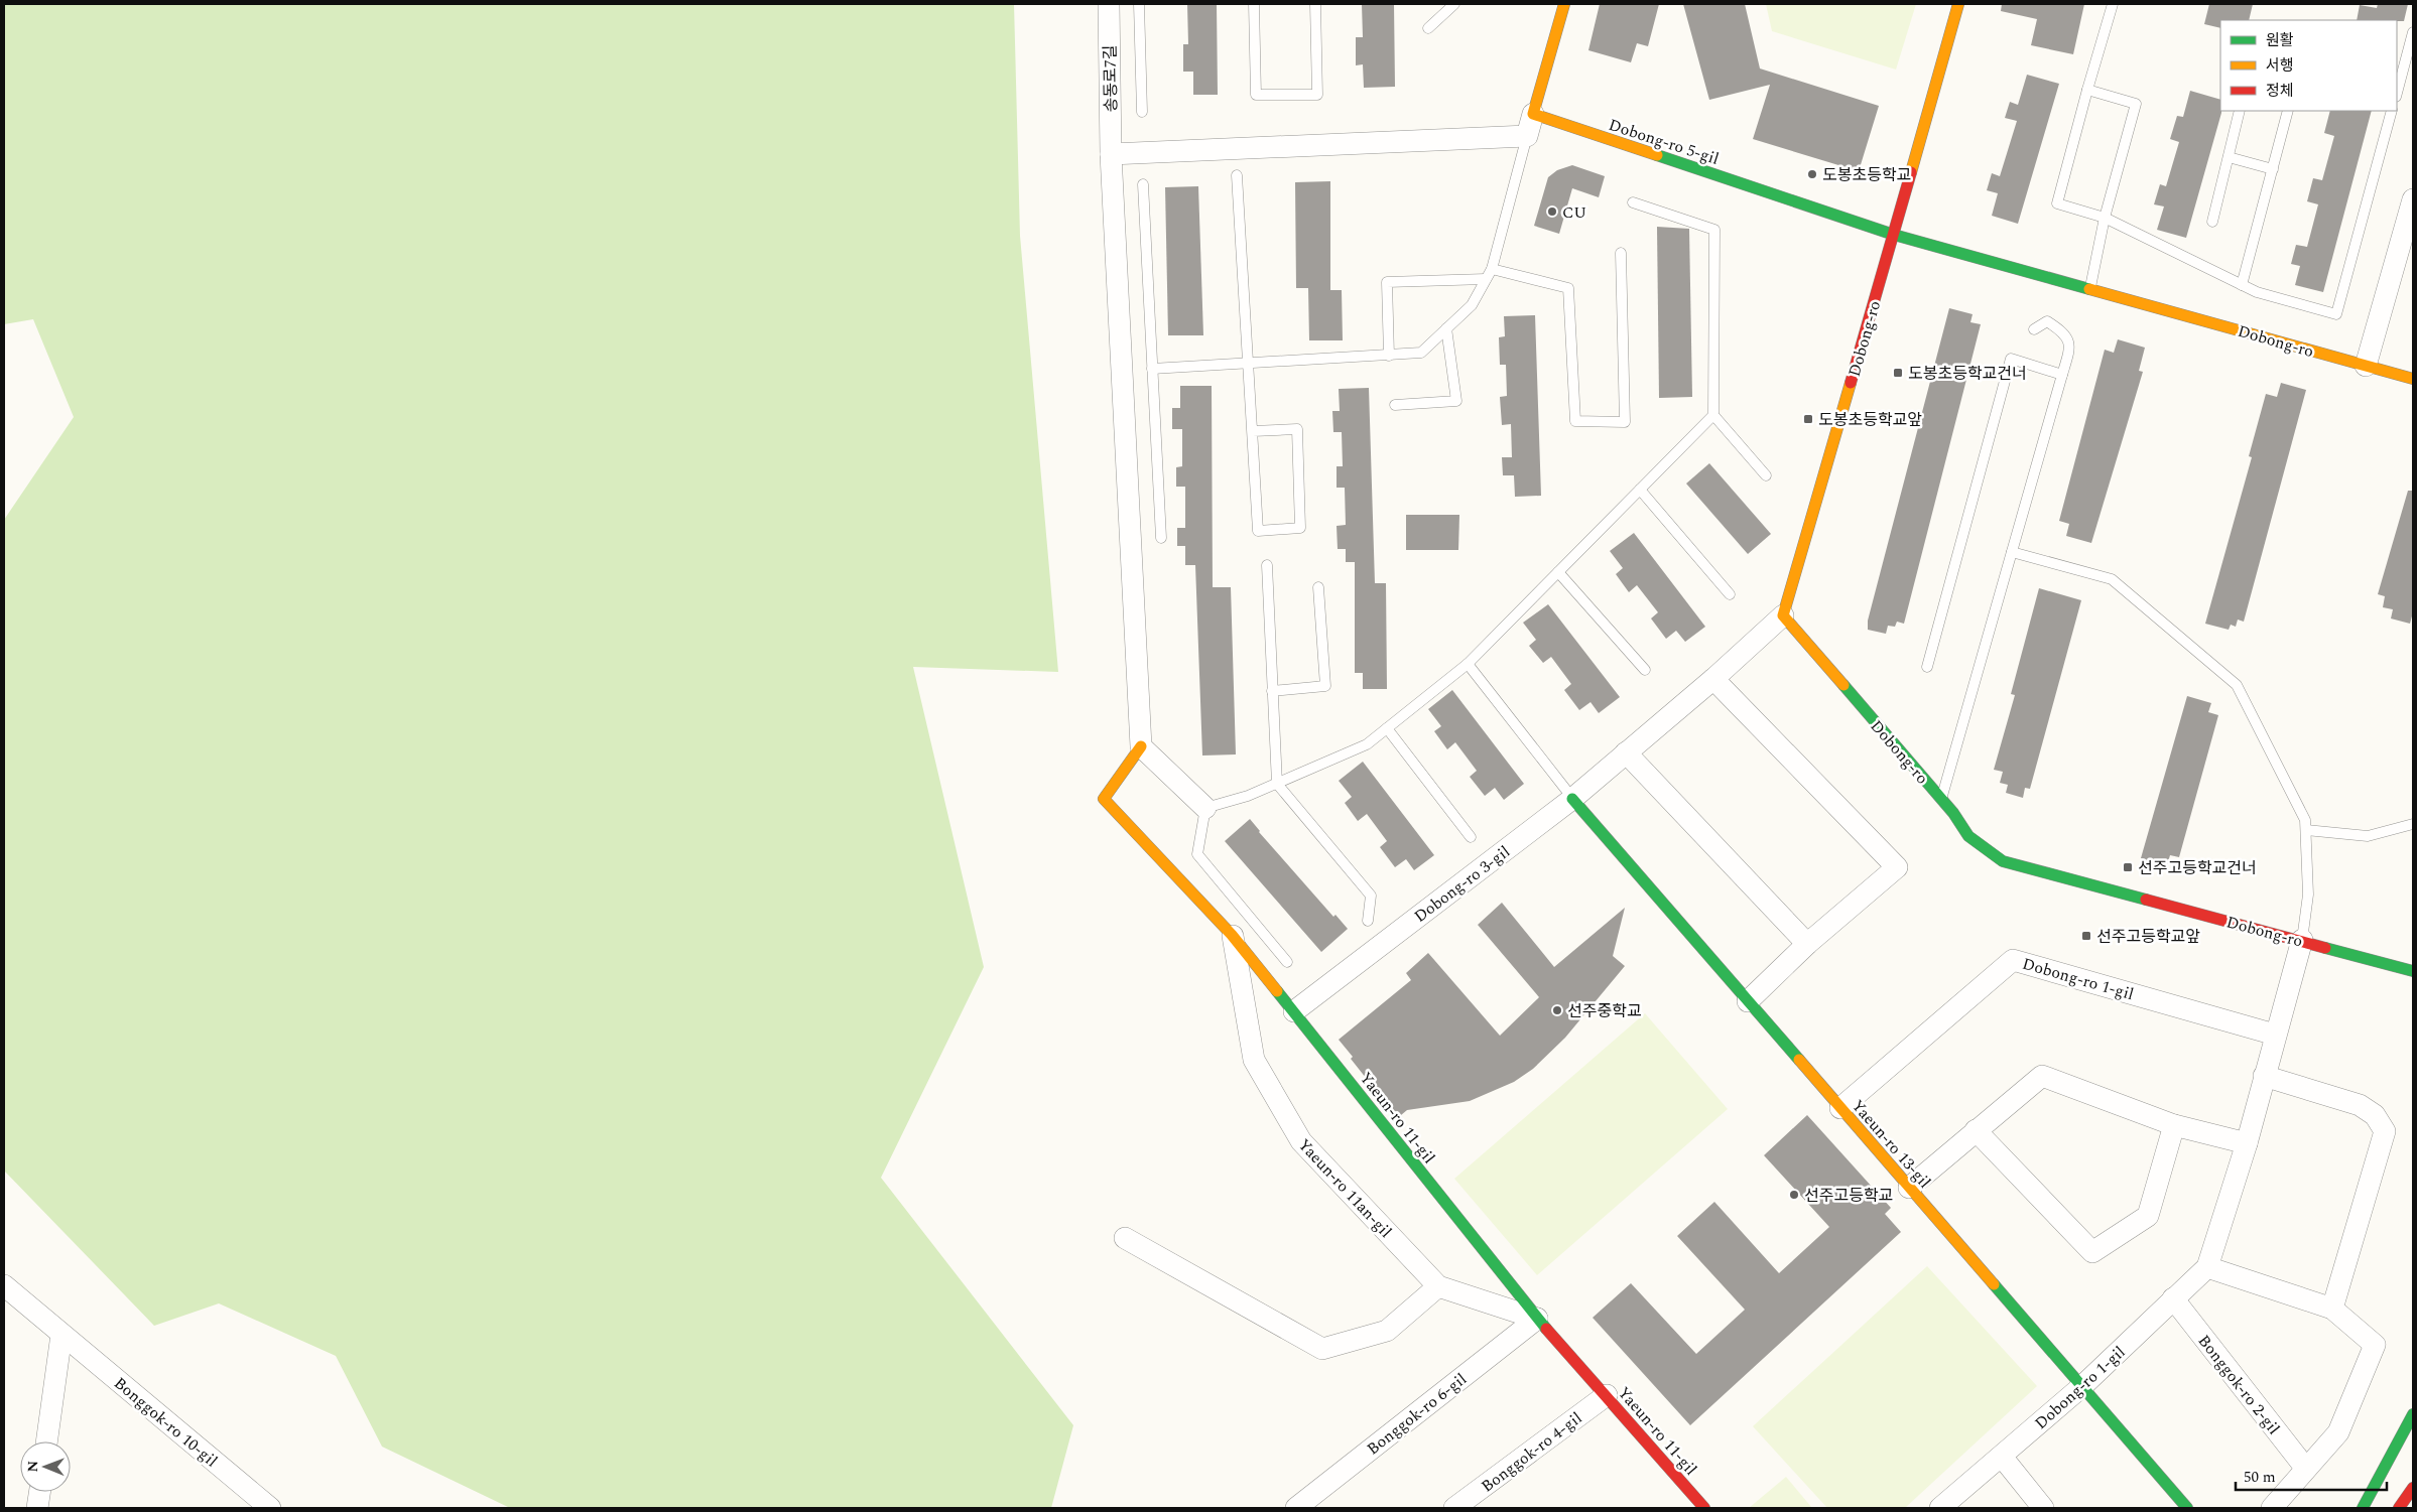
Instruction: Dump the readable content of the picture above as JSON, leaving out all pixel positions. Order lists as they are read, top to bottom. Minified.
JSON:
{"streets":{"street":["송동로7길","Dobong-ro 5-gil","Dobong-ro","Dobong-ro 3-gil","Dobong-ro 1-gil","Yaeun-ro 11-gil","Yaeun-ro 13-gil","Yaeun-ro 11an-gil","Bonggok-ro 2-gil","Bonggok-ro 6-gil","Bonggok-ro 10-gil","Bonggok-ro 4-gil"]},"crossings":[["송동로7길","Yaeun-ro 11-gil"],["Dobong-ro 5-gil","Dobong-ro"],["Dobong-ro","Dobong-ro 3-gil"],["Dobong-ro","Dobong-ro 1-gil"],["Dobong-ro 3-gil","Yaeun-ro 11-gil"],["Dobong-ro 3-gil","Yaeun-ro 13-gil"],["Dobong-ro 1-gil","Yaeun-ro 13-gil"],["Dobong-ro 1-gil","Bonggok-ro 2-gil"],["Yaeun-ro 11-gil","Yaeun-ro 11an-gil"],["Yaeun-ro 11-gil","Bonggok-ro 6-gil"],["Yaeun-ro 11-gil","Bonggok-ro 4-gil"],["Yaeun-ro 11an-gil","Bonggok-ro 6-gil"]],"places":{"other":["도봉초등학교","CU","선주중학교","선주고등학교"],"transit":["도봉초등학교건너","도봉초등학교앞","선주고등학교건너","선주고등학교앞"]},"legend":["원활","서행","정체"],"scale_bar":"50 m","north":"left"}
